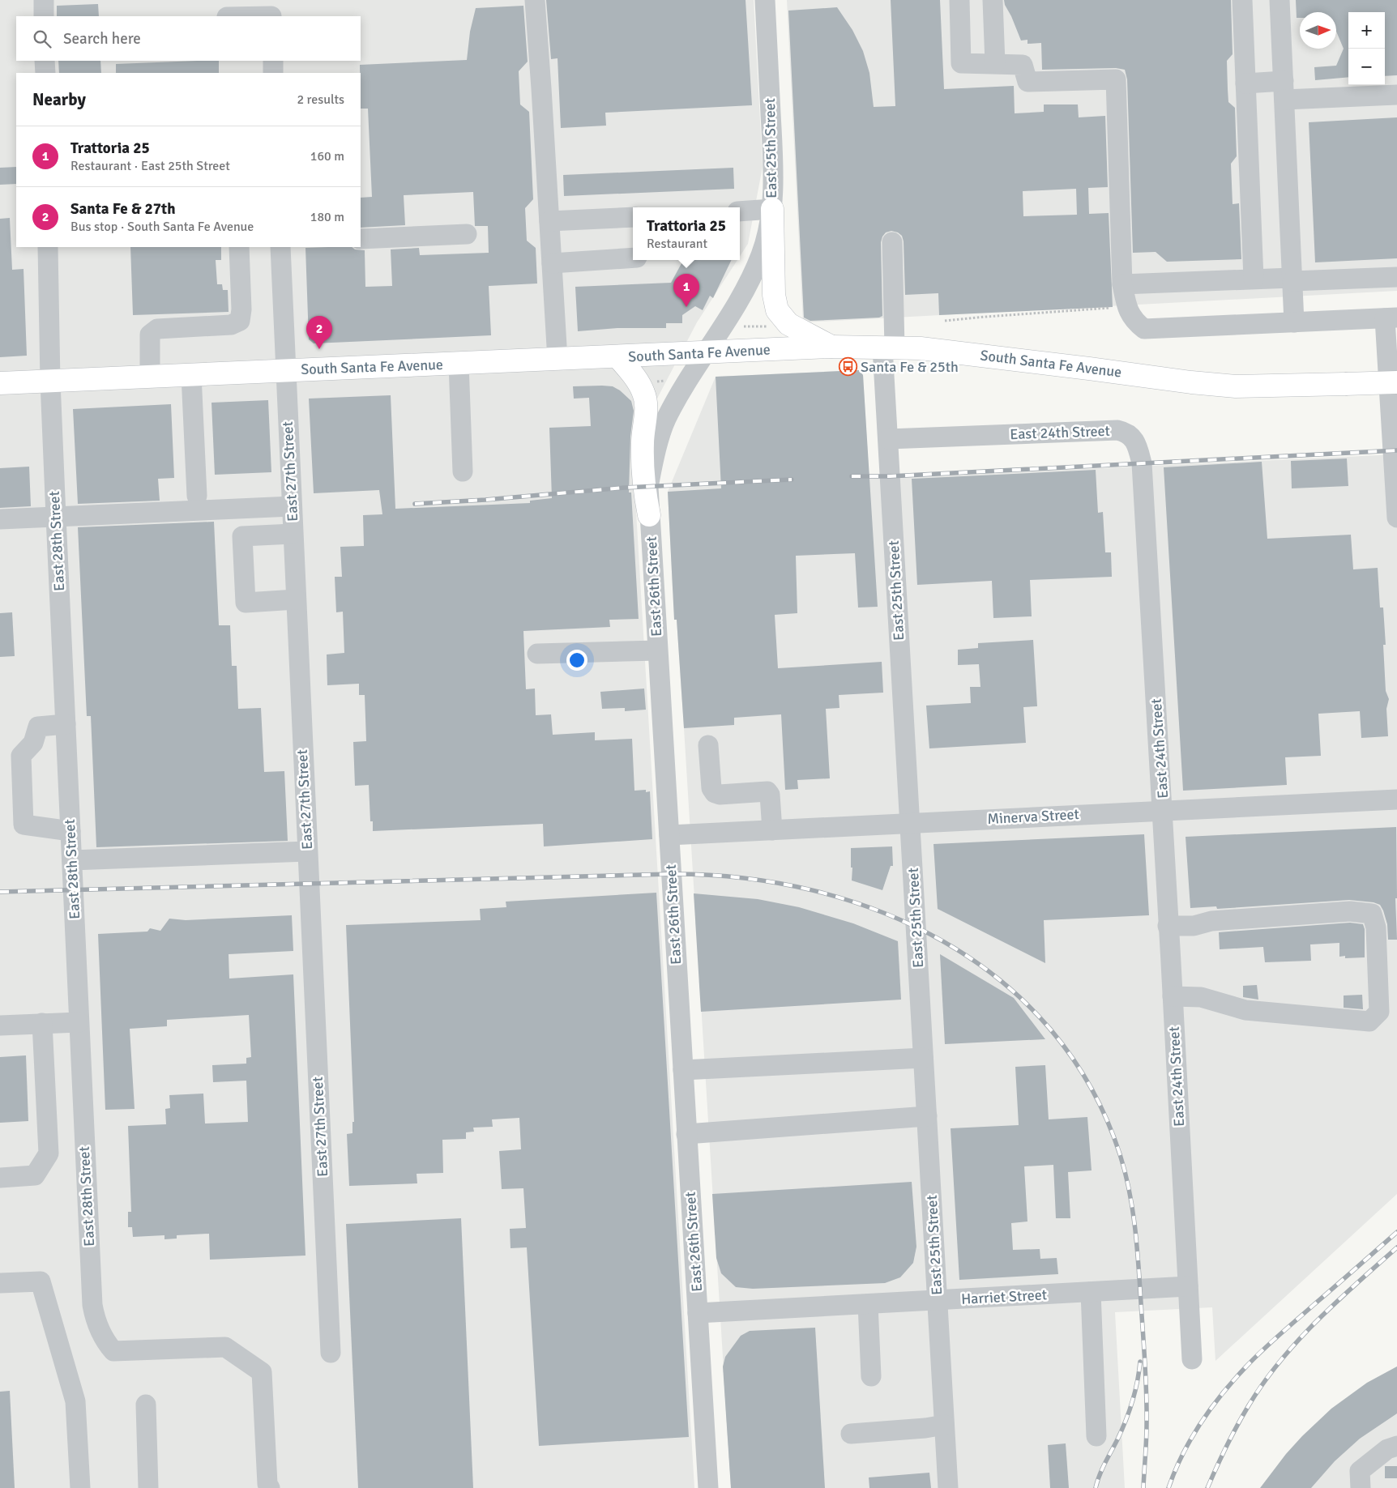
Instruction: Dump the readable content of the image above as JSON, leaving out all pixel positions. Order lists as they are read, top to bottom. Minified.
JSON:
{"streets":{"main road":["South Santa Fe Avenue"],"street":["East 25th Street","East 24th Street","East 27th Street","East 28th Street","East 26th Street","Minerva Street","Harriet Street"]},"crossings":[["East 25th Street","South Santa Fe Avenue"],["East 25th Street","East 24th Street"],["East 25th Street","East 26th Street"],["East 25th Street","Minerva Street"],["East 25th Street","Harriet Street"],["South Santa Fe Avenue","East 27th Street"],["South Santa Fe Avenue","East 28th Street"],["South Santa Fe Avenue","East 26th Street"],["East 24th Street","Minerva Street"],["East 24th Street","Harriet Street"],["East 26th Street","Minerva Street"],["East 26th Street","Harriet Street"]],"places":{"bus stop":["Santa Fe & 25th"]},"north":"right","page":{"map_buttons":["+","−"],"search":"Search here","heading":["Nearby","2 results"],"list":[{"mark":"1","name":"Trattoria 25","note":"Restaurant · East 25th Street","value":"160 m"},{"mark":"2","name":"Santa Fe & 27th","note":"Bus stop · South Santa Fe Avenue","value":"180 m"}],"popup":["Trattoria 25","Restaurant"],"pins":["1","2"]}}
